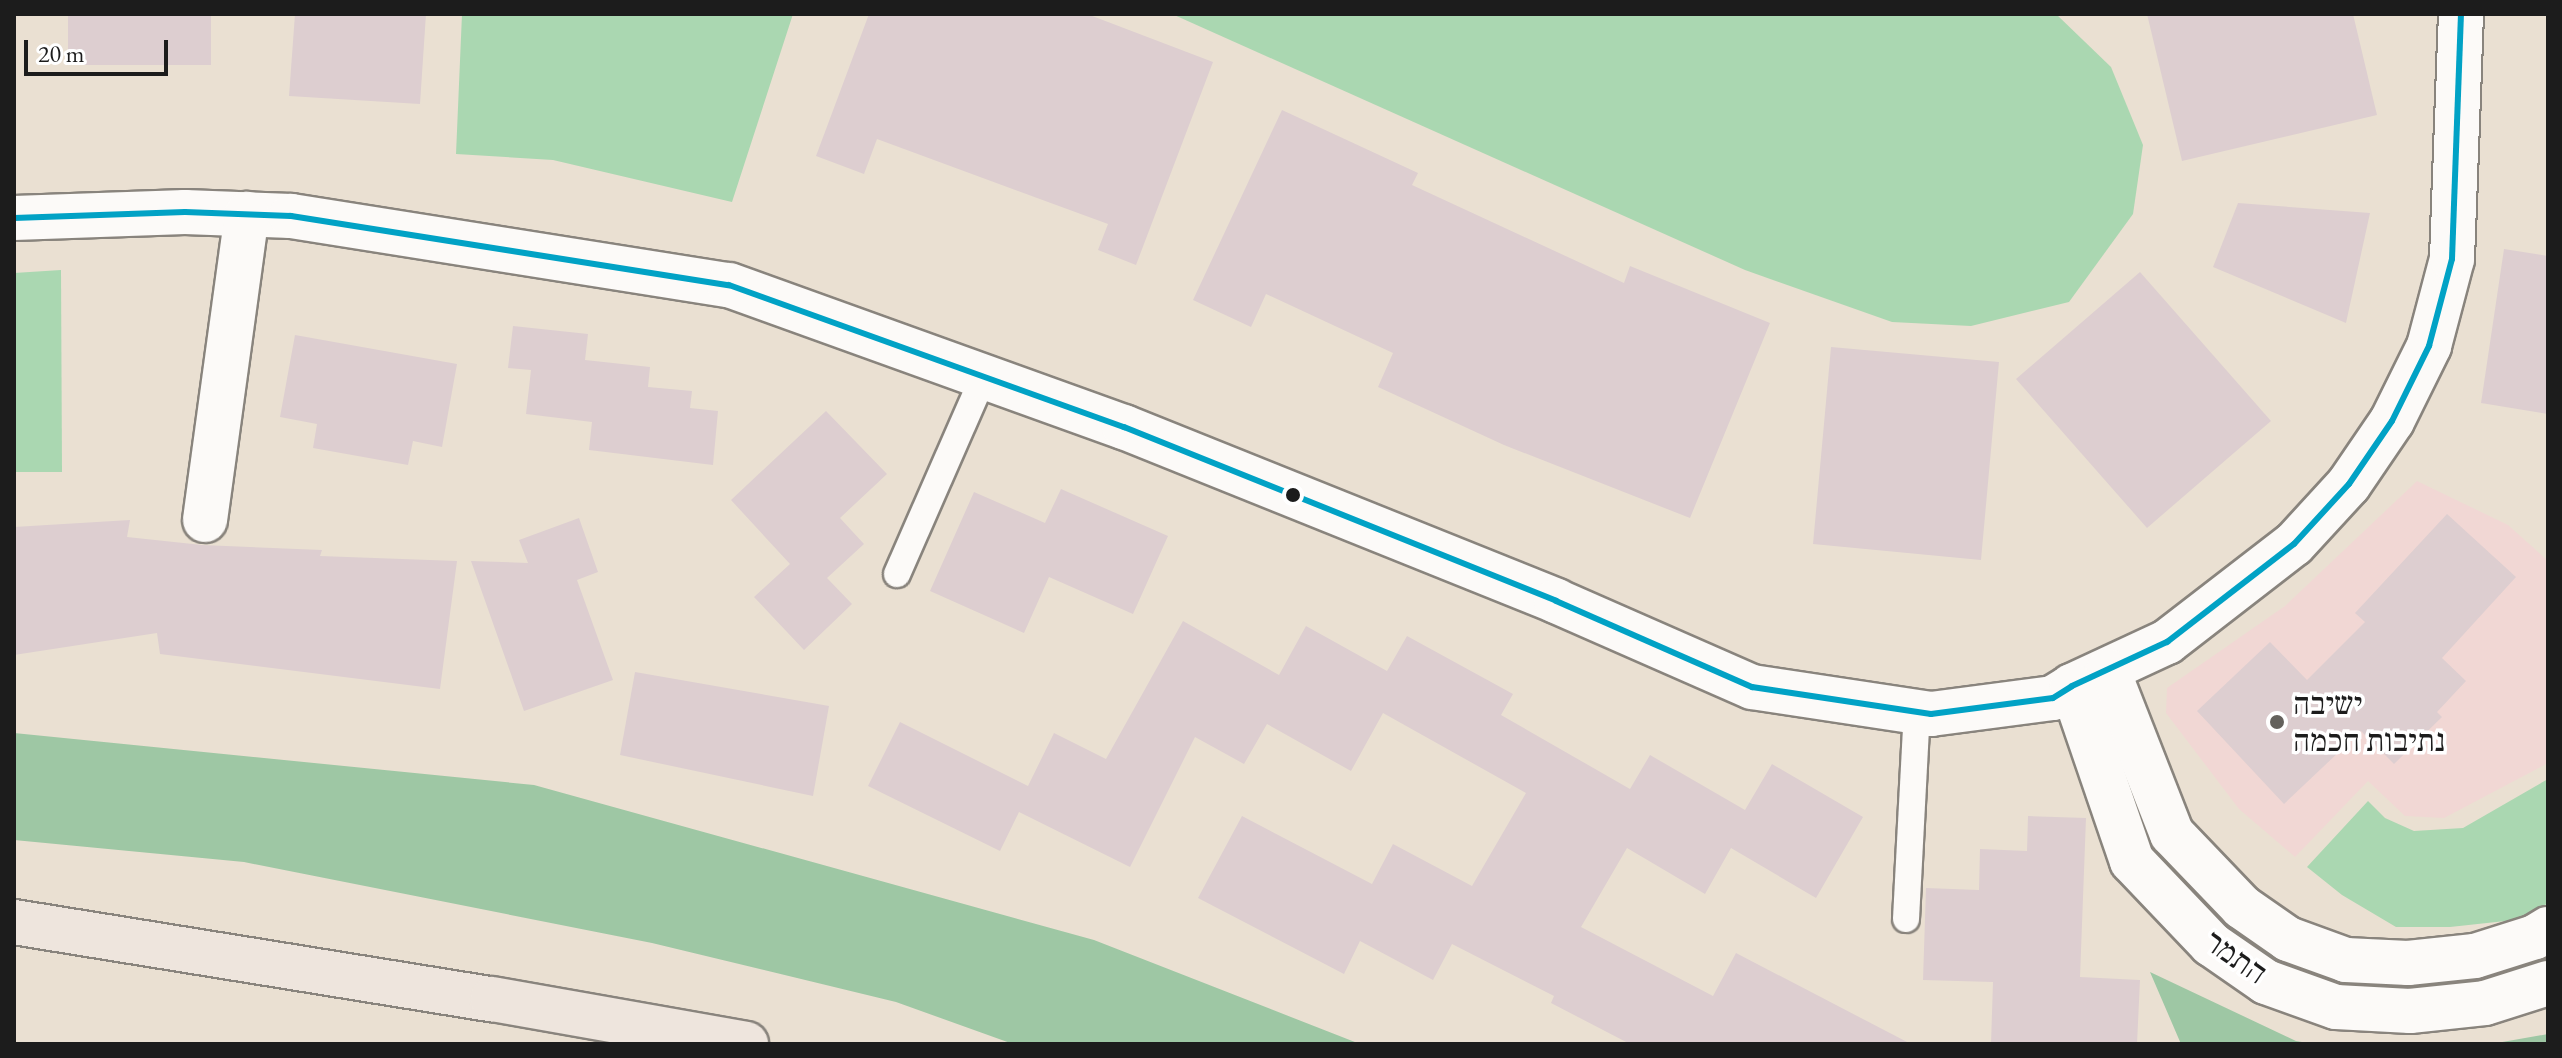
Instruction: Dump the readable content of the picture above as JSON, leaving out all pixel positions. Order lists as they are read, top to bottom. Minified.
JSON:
{"streets":{"street":["התמר"]},"places":["ישיבה נתיבות חכמה"],"scale_bar":"20 m"}
